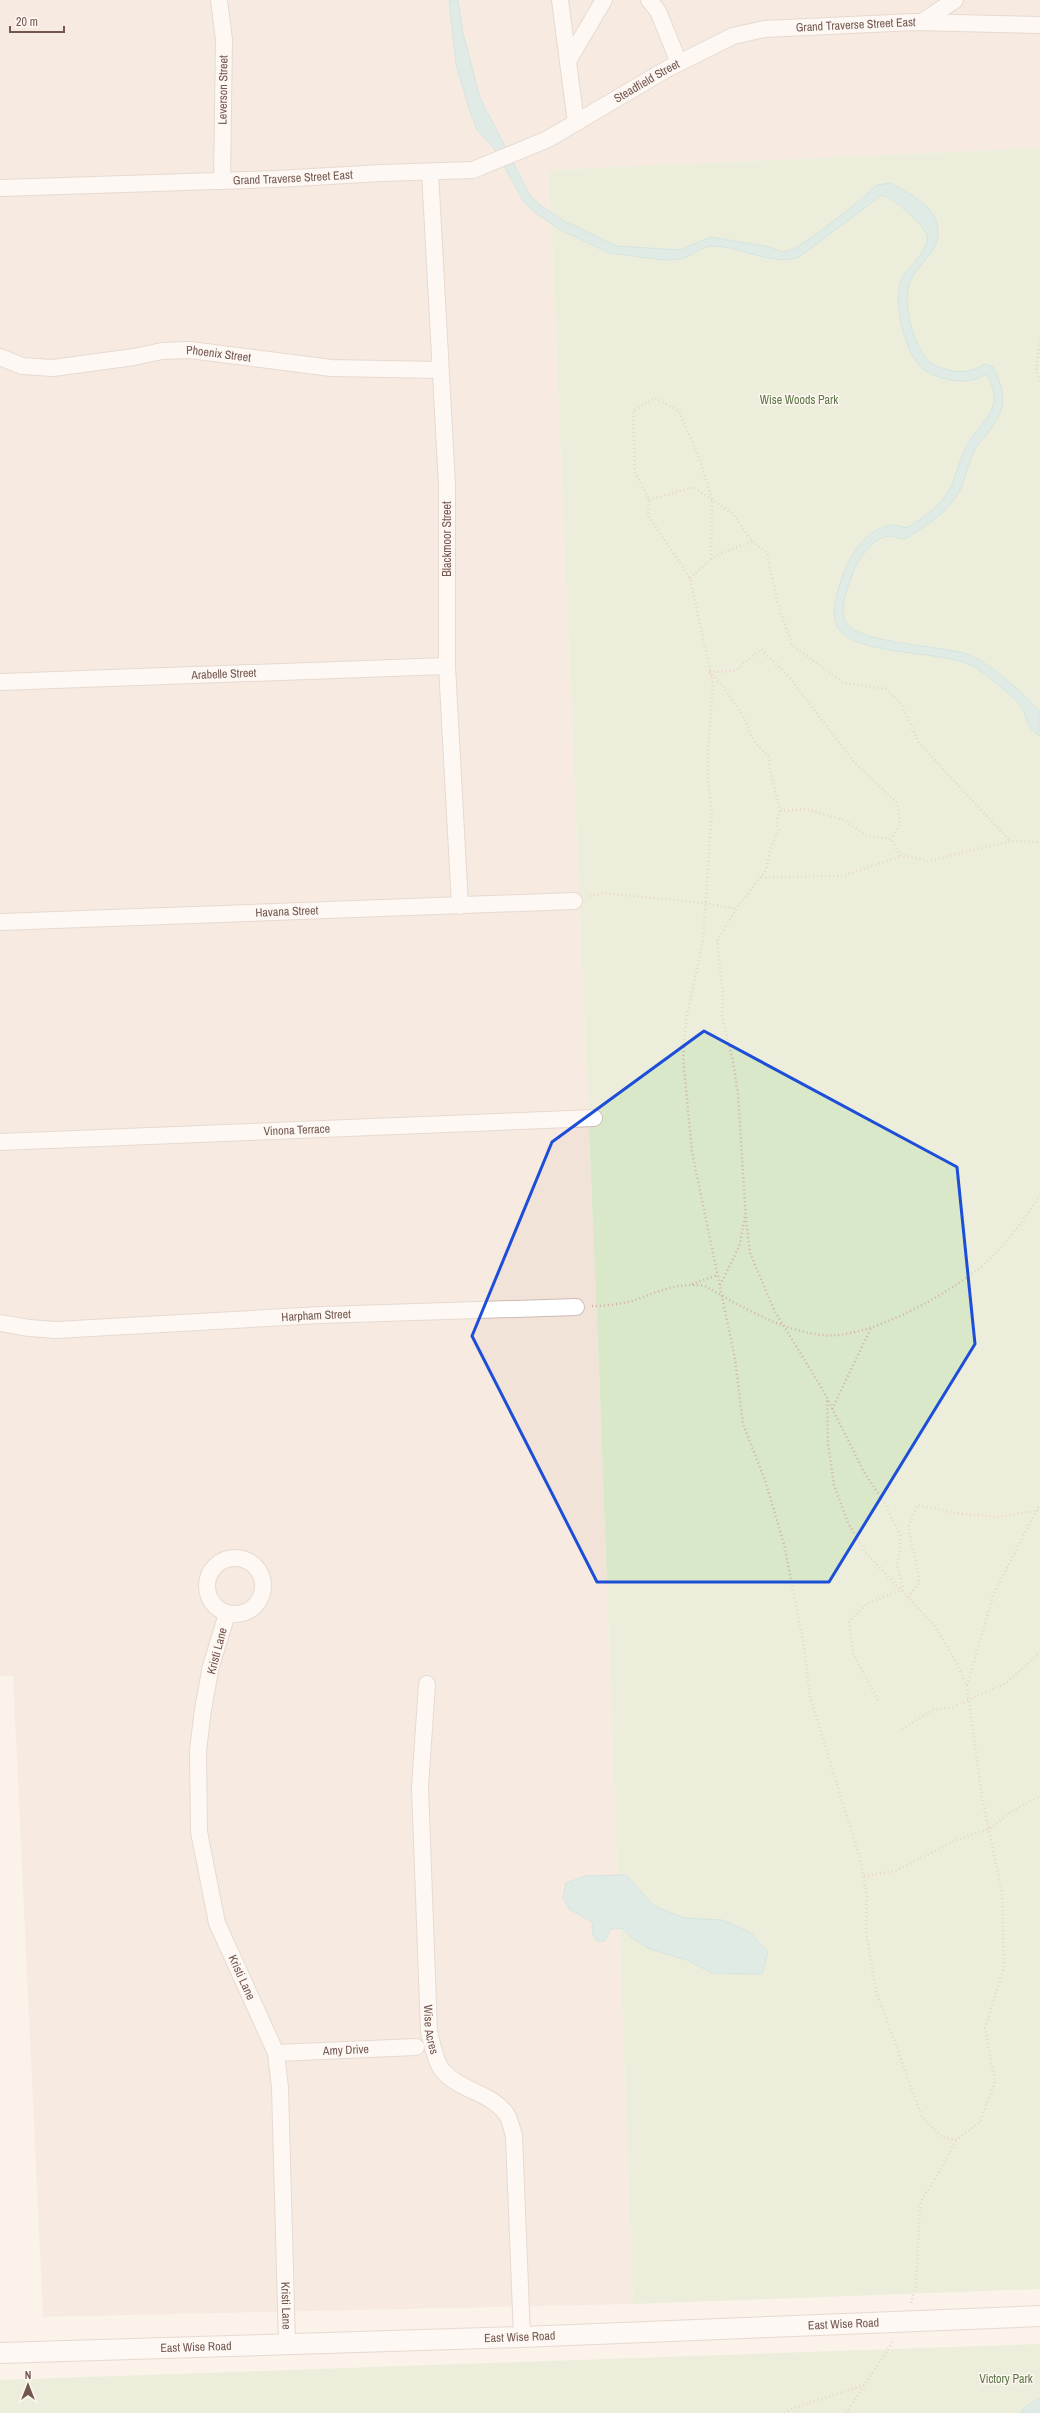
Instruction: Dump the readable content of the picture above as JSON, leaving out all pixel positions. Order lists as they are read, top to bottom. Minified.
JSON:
{"streets":{"street":["Grand Traverse Street East","Steadfield Street","Leverson Street","Phoenix Street","Blackmoor Street","Arabelle Street","Havana Street","Vinona Terrace","Harpham Street","Kristi Lane","Wise Acres","Amy Drive","East Wise Road"]},"crossings":[["Grand Traverse Street East","Steadfield Street"],["Grand Traverse Street East","Leverson Street"],["Grand Traverse Street East","Blackmoor Street"],["Phoenix Street","Blackmoor Street"],["Blackmoor Street","Arabelle Street"],["Blackmoor Street","Havana Street"],["Kristi Lane","Amy Drive"],["Kristi Lane","East Wise Road"],["Wise Acres","East Wise Road"]],"parks":["Wise Woods Park","Victory Park"],"scale_bar":"20 m","north":"top"}
